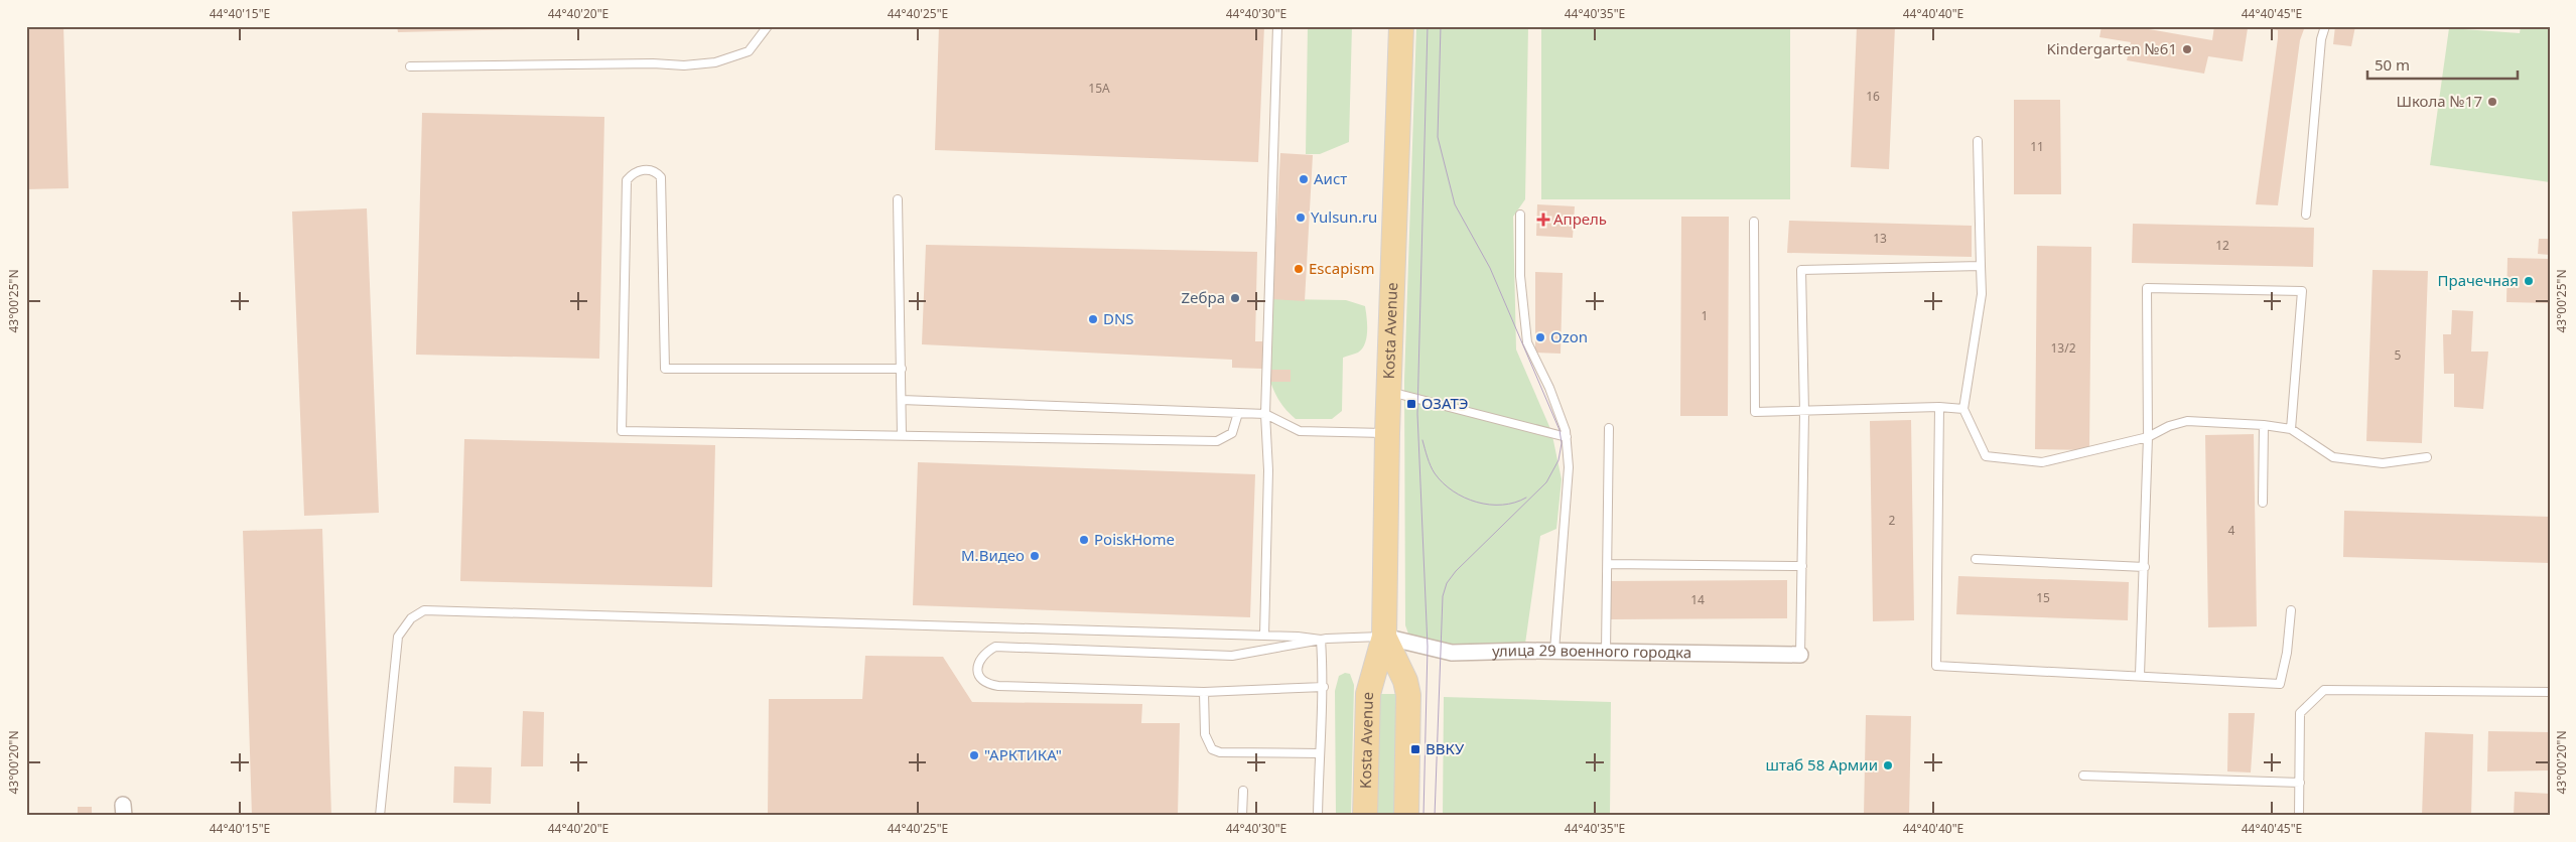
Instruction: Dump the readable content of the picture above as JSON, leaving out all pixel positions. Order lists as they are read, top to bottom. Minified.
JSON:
{"streets":{"main road":["Kosta Avenue"],"street":["улица 29 военного городка"]},"crossings":[["Kosta Avenue","улица 29 военного городка"]],"places":{"other":["Kindergarten №61","Школа №17","Аист","Yulsun.ru","Escapism","Прачечная","Zeбра","DNS","Ozon","PoiskHome","M.Видео","\"АРКТИКА\"","штаб 58 Армии"],"health":["Апрель"],"transit":["ОЗАТЭ","ВВКУ"]},"house_numbers":["15А","16","11","13","12","1","13/2","5","2","4","15","14"],"scale_bar":"50 m","coordinates":["44°40'15\"E","44°40'20\"E","44°40'25\"E","44°40'30\"E","44°40'35\"E","44°40'40\"E","44°40'45\"E","43°00'25\"N","43°00'20\"N"]}
